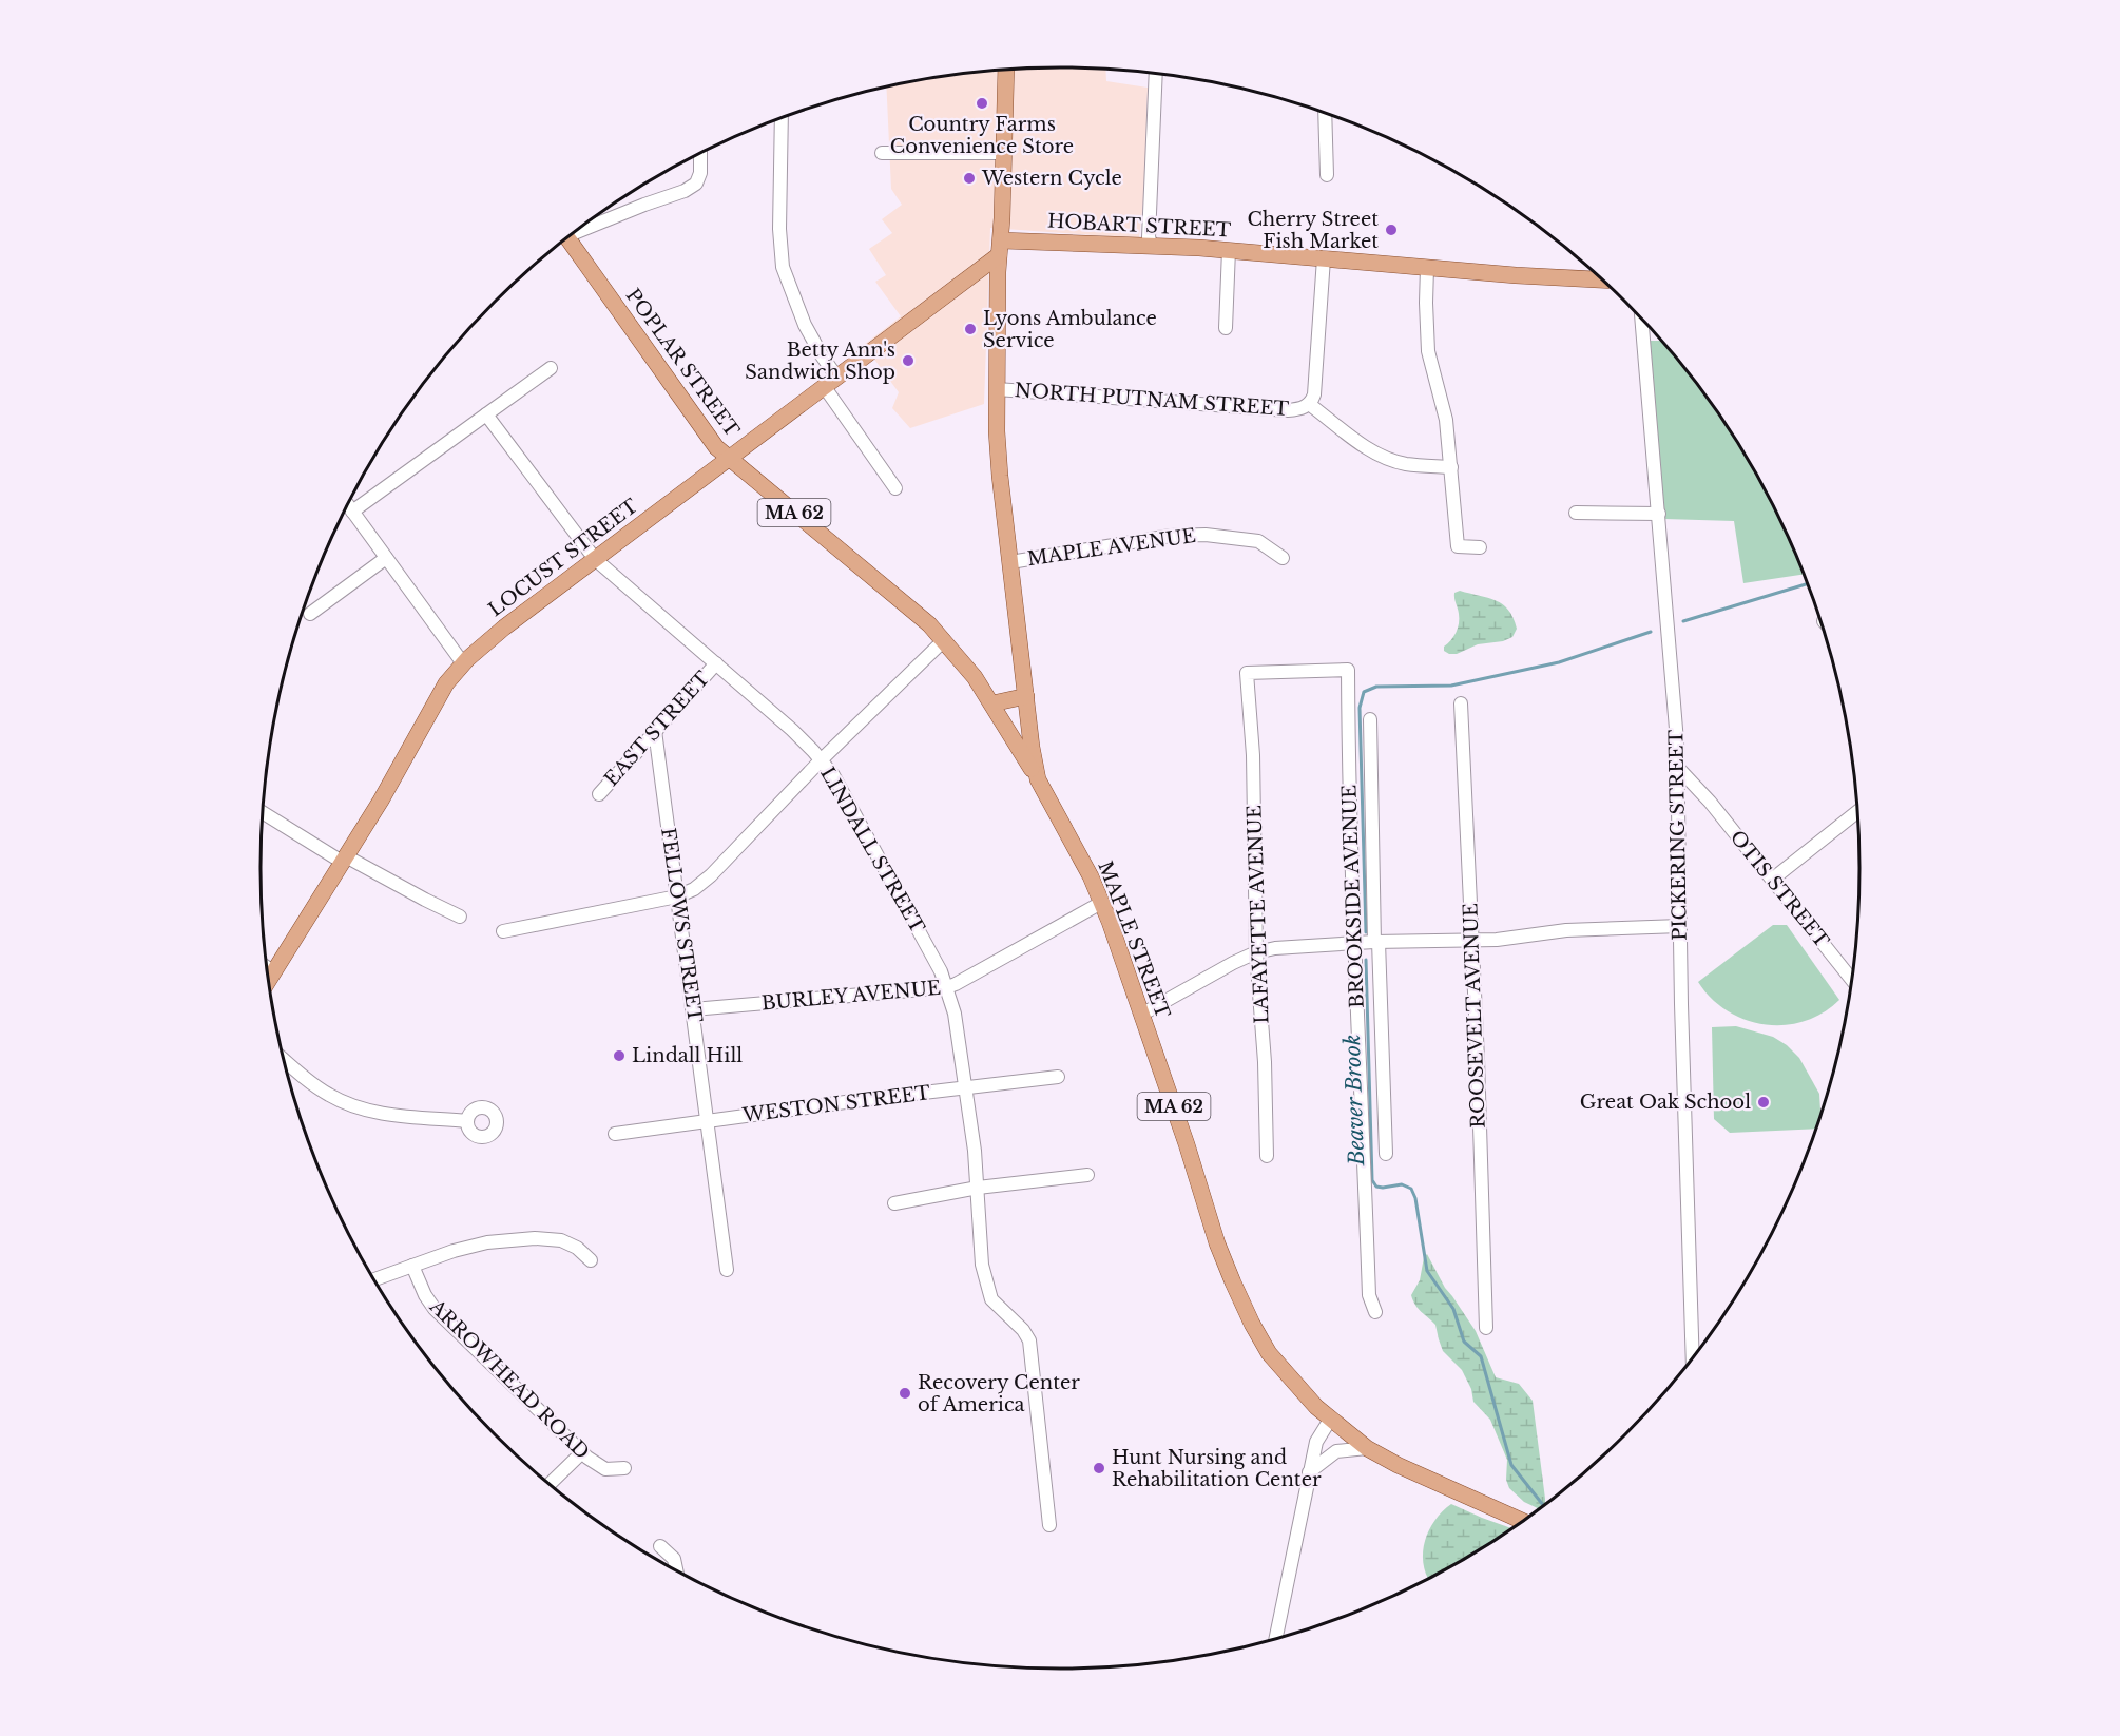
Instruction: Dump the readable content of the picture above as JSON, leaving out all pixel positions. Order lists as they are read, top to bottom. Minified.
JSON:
{"streets":{"main road":["HOBART STREET","POPLAR STREET","MA 62","LOCUST STREET","MAPLE STREET"],"street":["NORTH PUTNAM STREET","MAPLE AVENUE","EAST STREET","PICKERING STREET","LINDALL STREET","OTIS STREET","BROOKSIDE AVENUE","LAFAYETTE AVENUE","FELLOWS STREET","BURLEY AVENUE","ROOSEVELT AVENUE","WESTON STREET","ARROWHEAD ROAD"]},"crossings":[["HOBART STREET","NORTH PUTNAM STREET"],["HOBART STREET","LOCUST STREET"],["HOBART STREET","MAPLE STREET"],["POPLAR STREET","LOCUST STREET"],["POPLAR STREET","MAPLE STREET"],["NORTH PUTNAM STREET","MAPLE STREET"],["MAPLE AVENUE","MAPLE STREET"],["LOCUST STREET","LINDALL STREET"],["LOCUST STREET","MAPLE STREET"],["EAST STREET","LINDALL STREET"],["EAST STREET","FELLOWS STREET"],["PICKERING STREET","OTIS STREET"],["LINDALL STREET","BURLEY AVENUE"],["LINDALL STREET","WESTON STREET"],["BROOKSIDE AVENUE","LAFAYETTE AVENUE"],["FELLOWS STREET","BURLEY AVENUE"],["FELLOWS STREET","WESTON STREET"],["MAPLE STREET","BURLEY AVENUE"]],"water":["Beaver Brook"],"places":["Country Farms Convenience Store","Western Cycle","Cherry Street Fish Market","Lyons Ambulance Service","Betty Ann's Sandwich Shop","Lindall Hill","Great Oak School","Recovery Center of America","Hunt Nursing and Rehabilitation Center"]}
